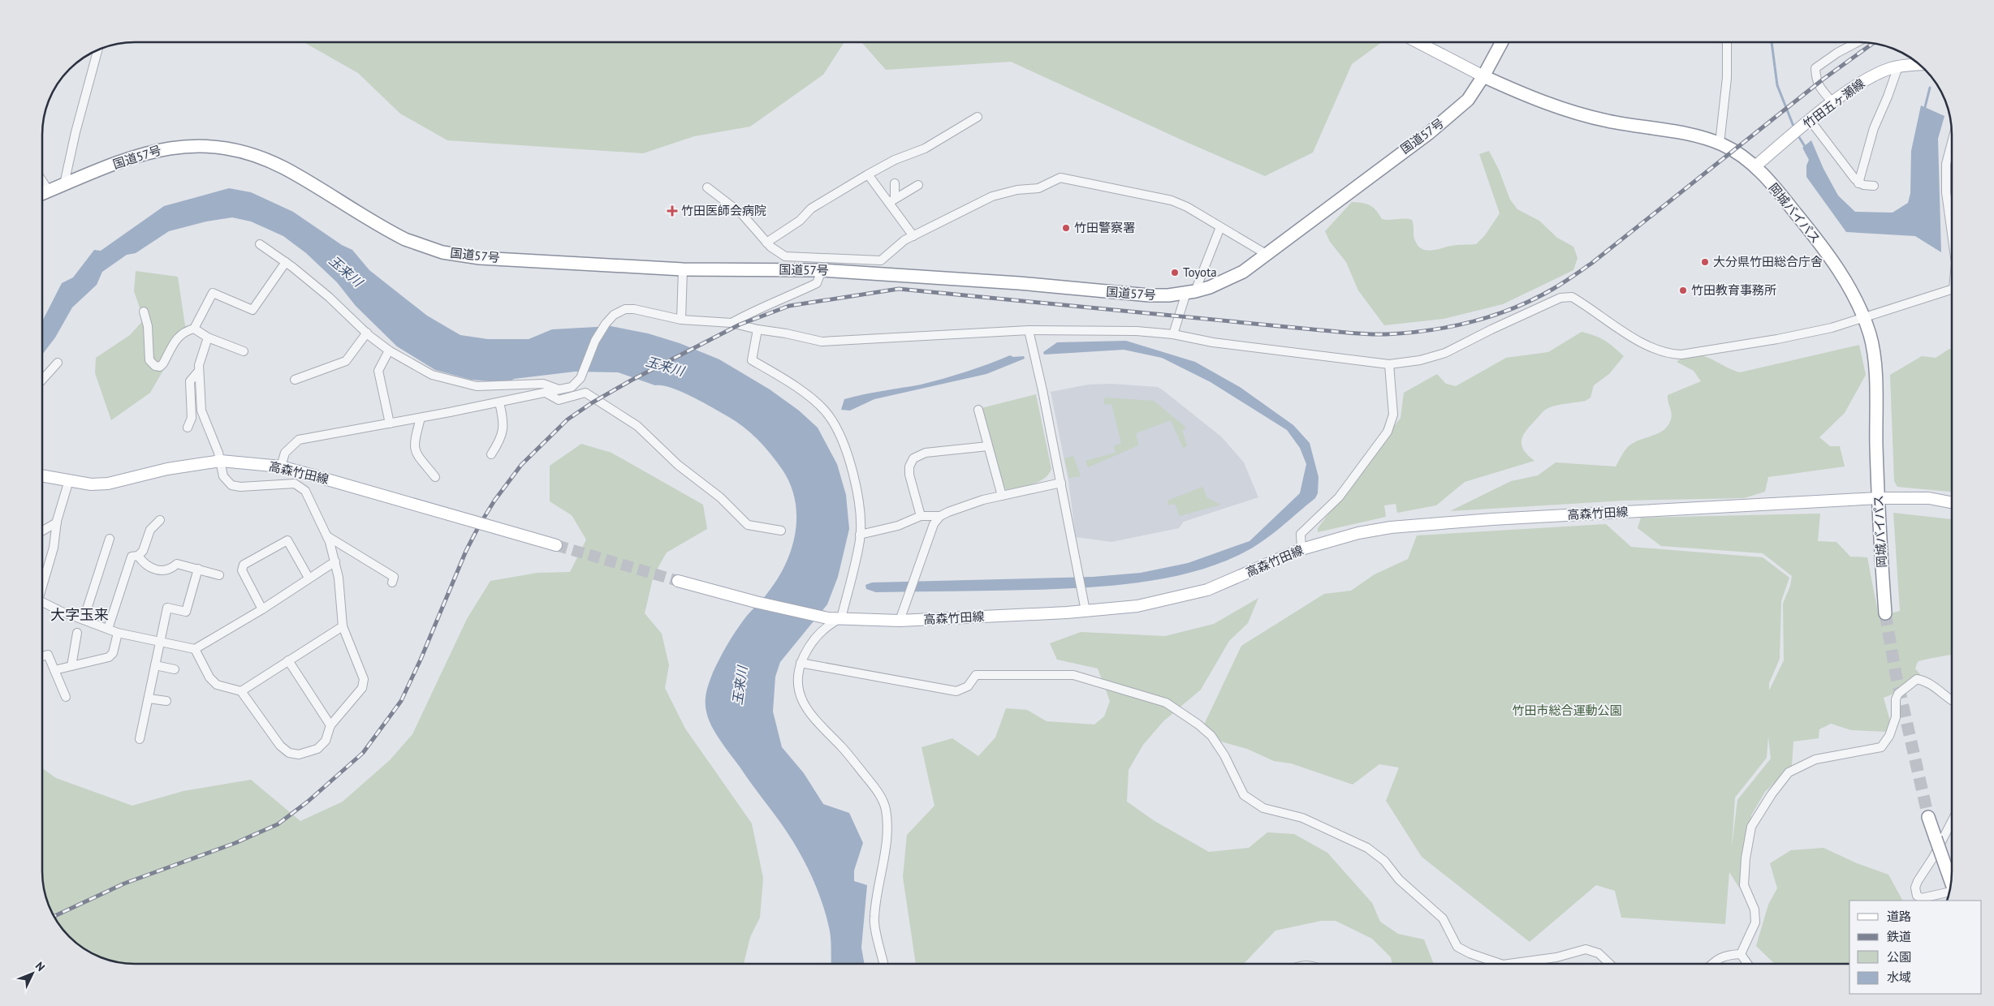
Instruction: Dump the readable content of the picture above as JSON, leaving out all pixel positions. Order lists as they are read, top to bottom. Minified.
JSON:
{"streets":{"highway":["国道57号","岡城バイパス"],"main road":["竹田五ヶ瀬線","高森竹田線"]},"crossings":[["竹田五ヶ瀬線","岡城バイパス"],["国道57号","岡城バイパス"],["岡城バイパス","高森竹田線"]],"districts":["大字玉来"],"water":["玉来川"],"parks":["竹田市総合運動公園"],"places":{"health":["竹田医師会病院"],"other":["竹田警察署","大分県竹田総合庁舎","Toyota","竹田教育事務所"]},"legend":["道路","鉄道","公園","水域"],"north":"top right"}
